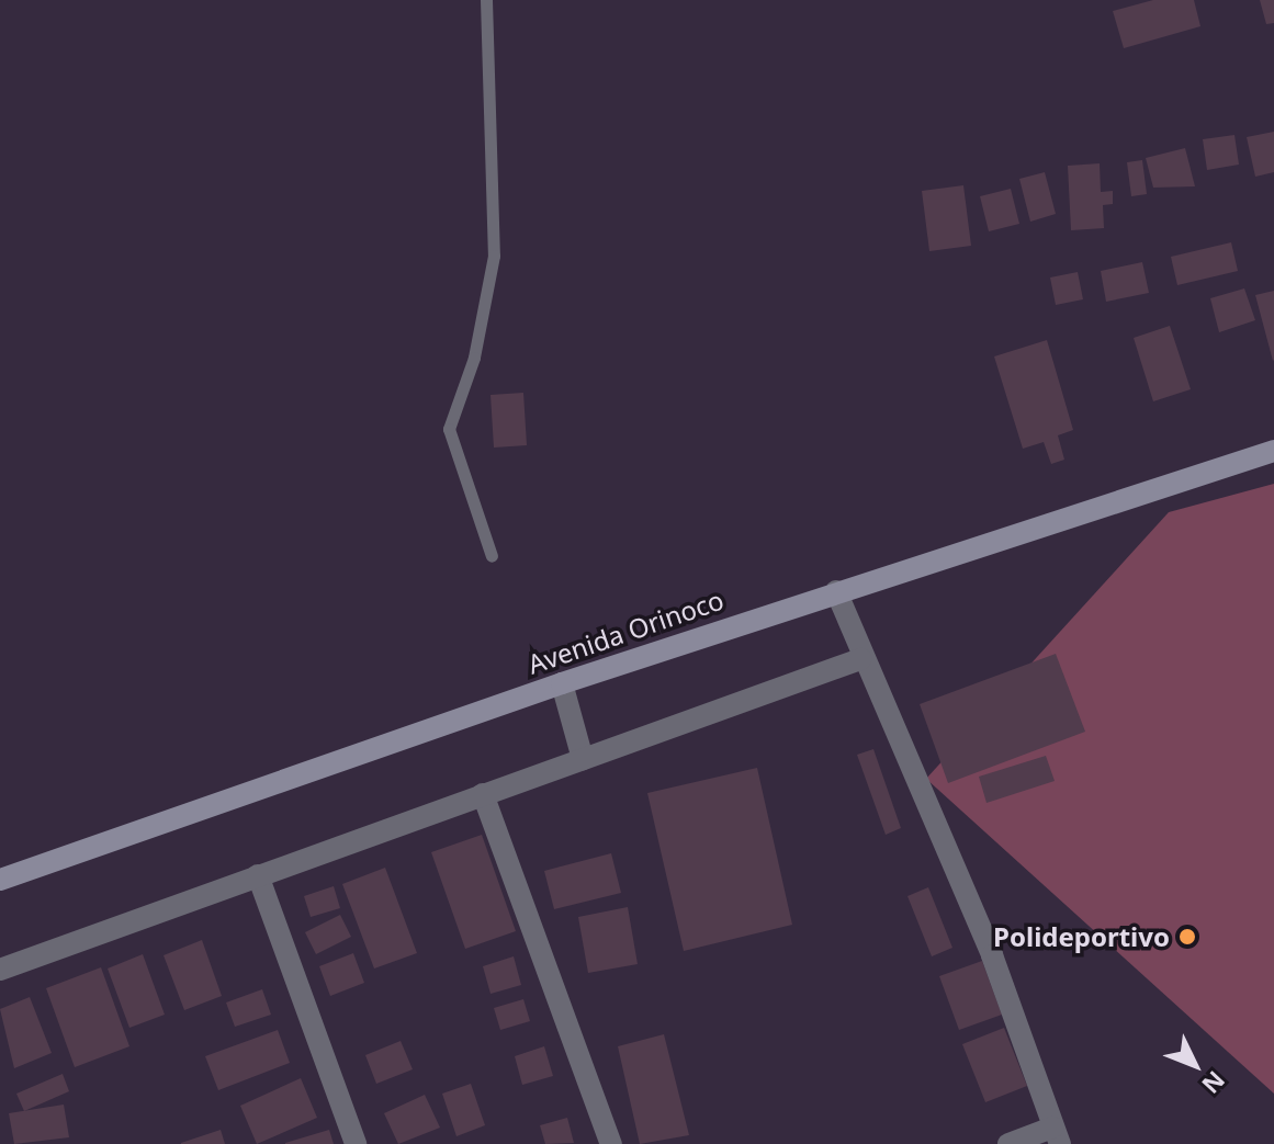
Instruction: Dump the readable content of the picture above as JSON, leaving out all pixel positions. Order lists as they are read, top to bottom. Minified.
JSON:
{"streets":{"main road":["Avenida Orinoco"]},"places":["Polideportivo"],"north":"bottom right"}
